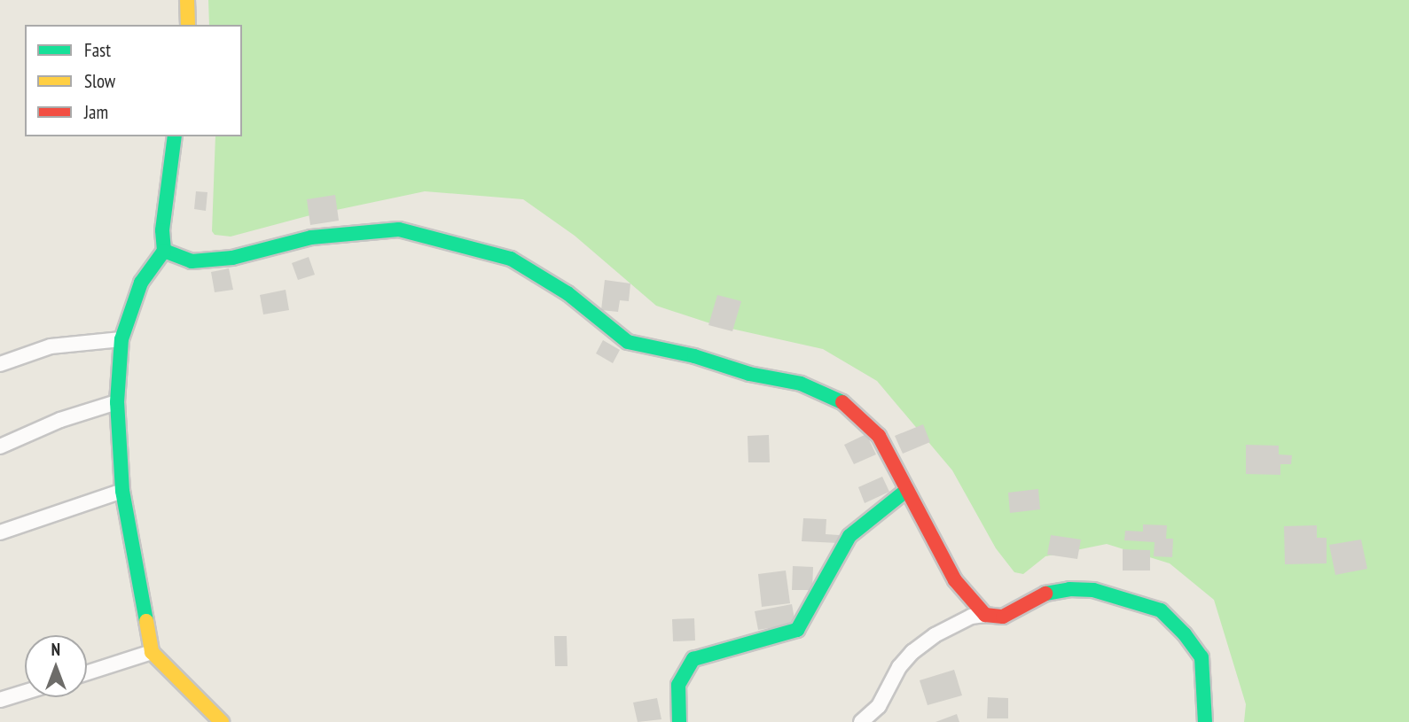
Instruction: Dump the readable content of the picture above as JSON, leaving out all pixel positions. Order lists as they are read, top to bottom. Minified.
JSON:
{"legend":["Fast","Slow","Jam"],"north":"top"}
